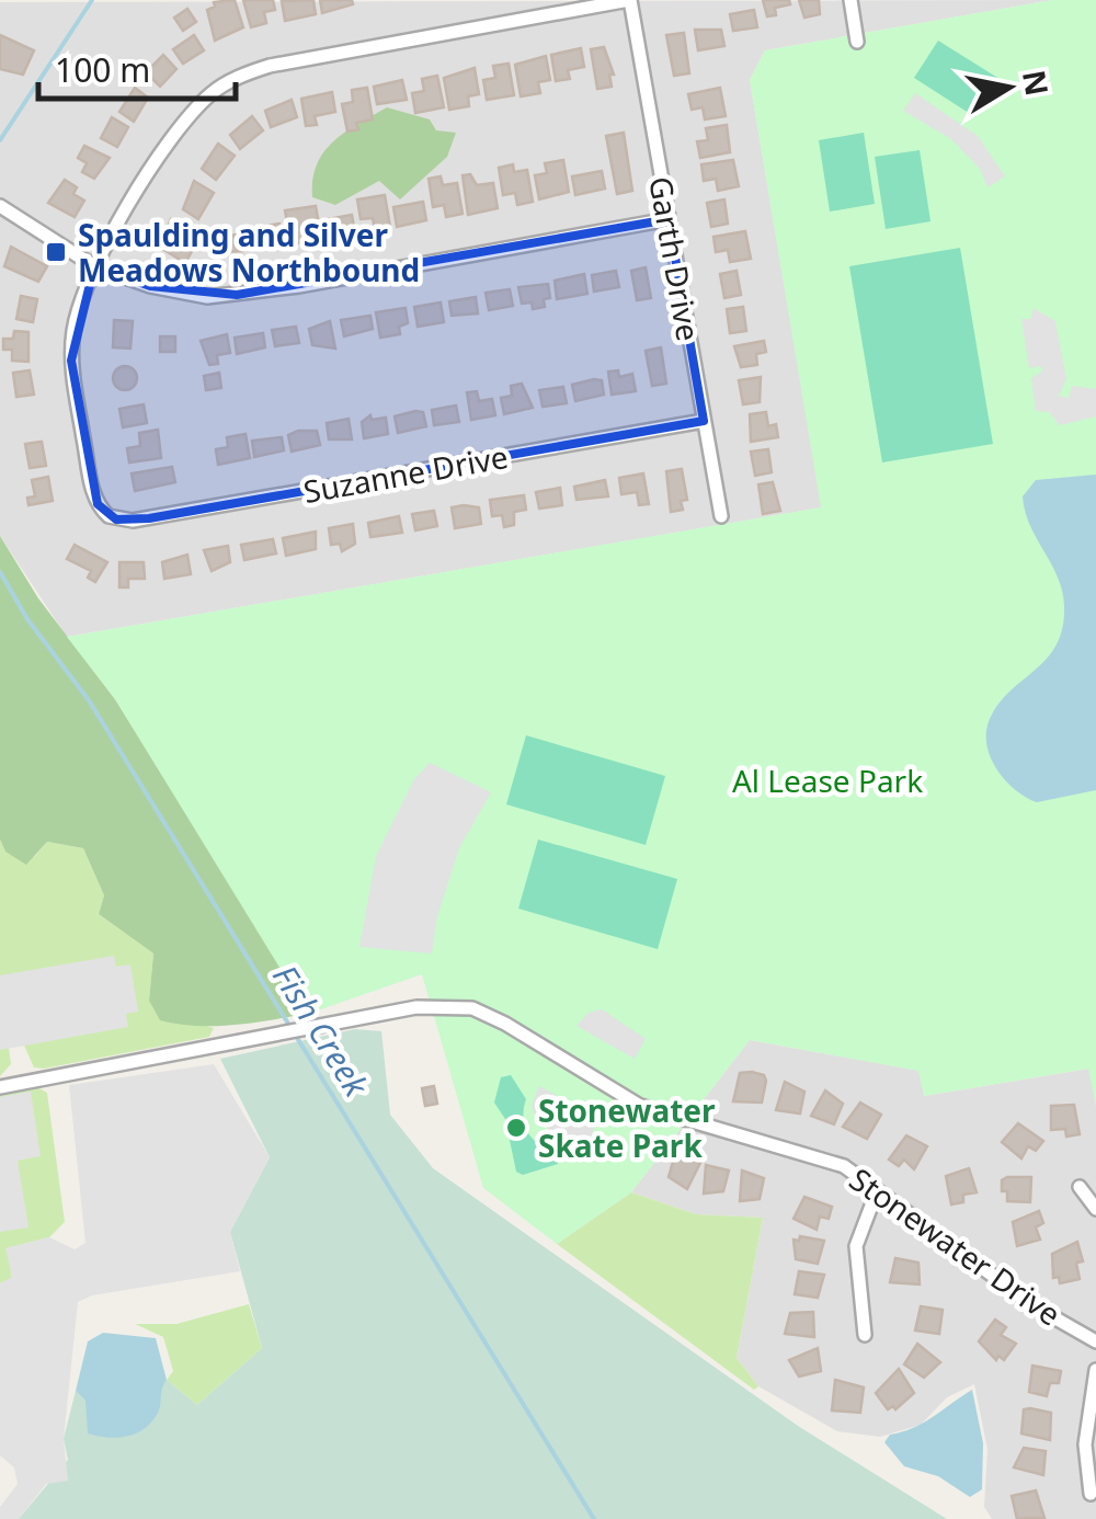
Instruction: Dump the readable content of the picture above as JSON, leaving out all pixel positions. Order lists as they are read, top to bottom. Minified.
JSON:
{"streets":{"street":["Garth Drive","Suzanne Drive","Stonewater Drive"]},"crossings":[["Garth Drive","Suzanne Drive"]],"water":["Fish Creek"],"parks":["Al Lease Park"],"places":{"transit":["Spaulding and Silver Meadows Northbound"],"other":["Stonewater Skate Park"]},"scale_bar":"100 m","north":"right"}
